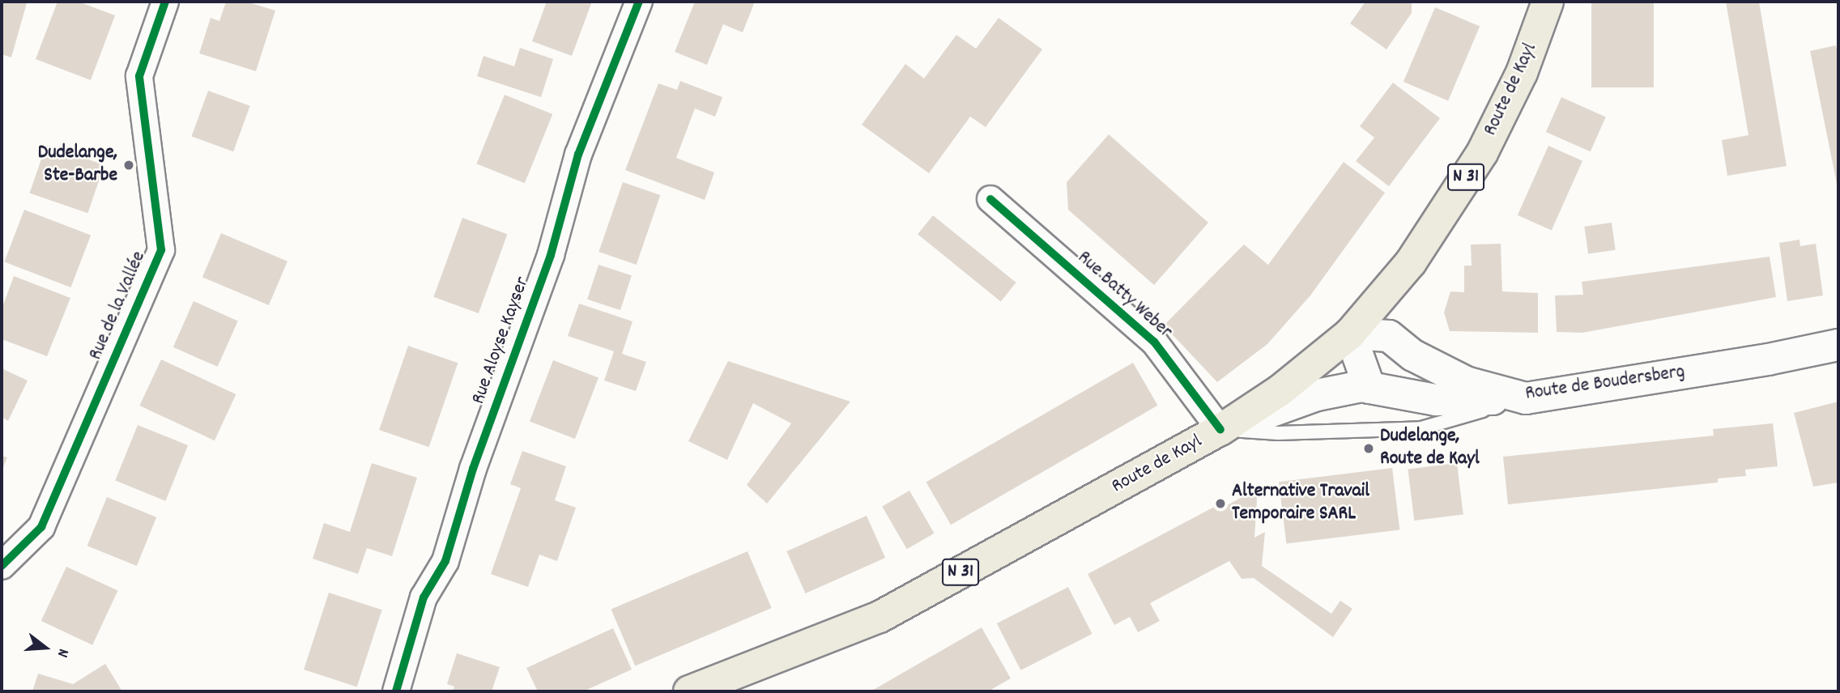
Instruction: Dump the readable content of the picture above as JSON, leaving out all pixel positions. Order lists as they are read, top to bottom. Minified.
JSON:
{"streets":{"main road":["Route de Kayl","N 31","Route de Boudersberg"],"street":["Rue Batty Weber","Rue de la Vallée","Rue Aloyse Kayser"]},"crossings":[["Route de Kayl","Rue Batty Weber"],["Route de Kayl","Route de Boudersberg"]],"places":["Dudelange, Ste-Barbe","Dudelange, Route de Kayl","Alternative Travail Temporaire SARL"],"north":"right"}
